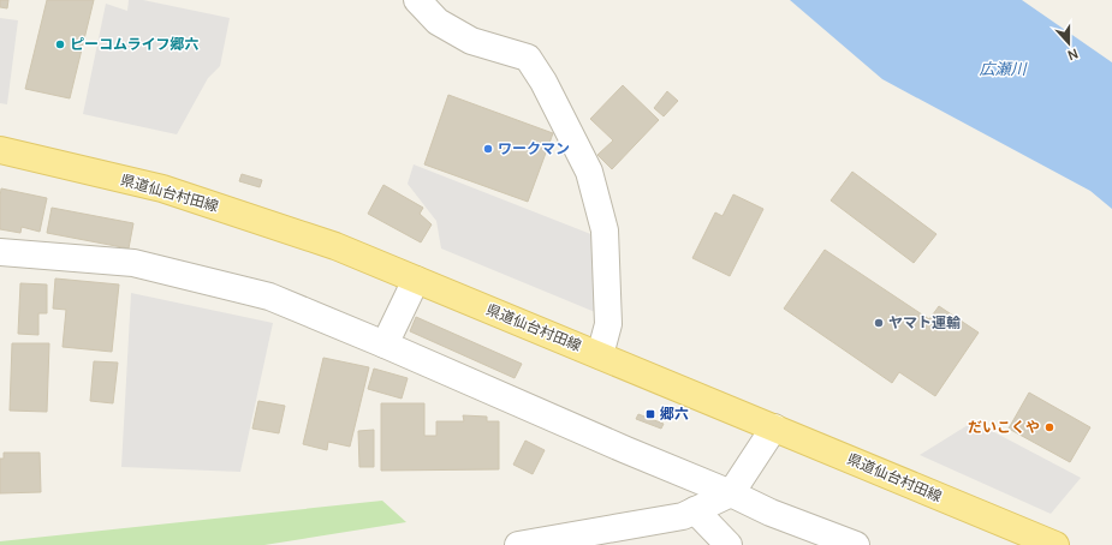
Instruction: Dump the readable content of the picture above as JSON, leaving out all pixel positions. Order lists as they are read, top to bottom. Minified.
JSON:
{"streets":{"main road":["県道仙台村田線"]},"water":["広瀬川"],"places":{"other":["ピーコムライフ郷六","ワークマン","ヤマト運輸","だいこくや"],"transit":["郷六"]},"north":"bottom"}
